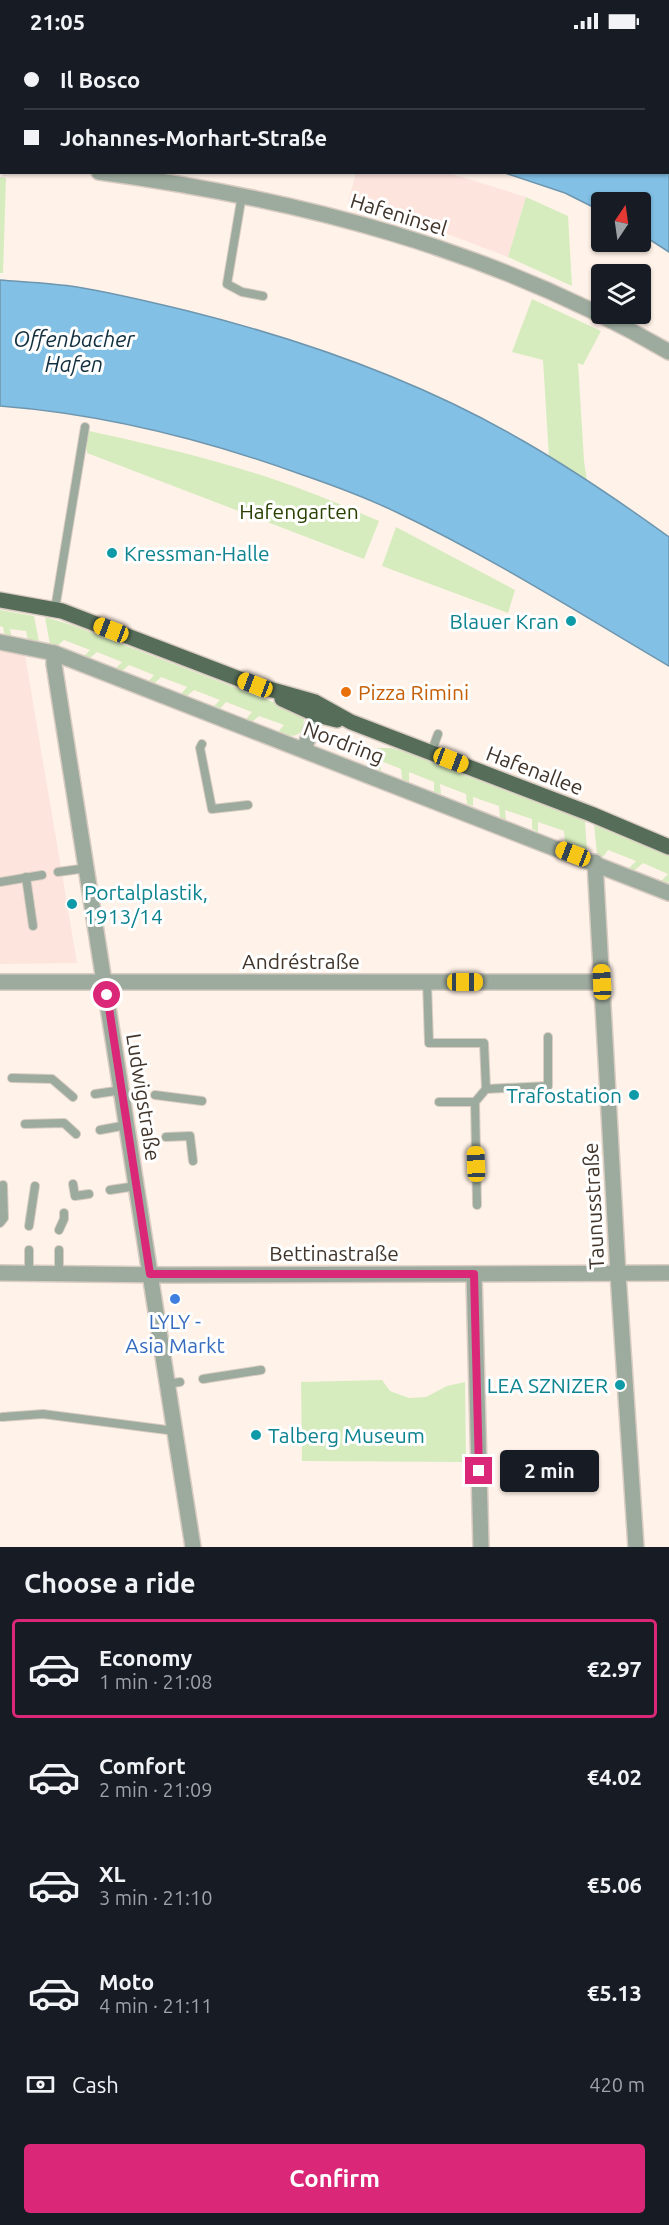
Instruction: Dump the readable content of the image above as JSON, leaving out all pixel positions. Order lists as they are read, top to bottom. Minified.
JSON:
{"streets":{"main road":["Hafenallee"],"street":["Hafeninsel","Nordring","Andréstraße","Ludwigstraße","Taunusstraße","Bettinastraße"]},"crossings":[["Nordring","Ludwigstraße"],["Nordring","Taunusstraße"],["Andréstraße","Ludwigstraße"],["Andréstraße","Taunusstraße"],["Ludwigstraße","Bettinastraße"],["Taunusstraße","Bettinastraße"]],"water":["Offenbacher Hafen"],"parks":["Hafengarten"],"places":["Kressman-Halle","Blauer Kran","Pizza Rimini","Portalplastik, 1913/14","Trafostation","LYLY - Asia Markt","LEA SZNIZER","Talberg Museum"],"north":"top","page":{"status":"21:05","banner":["Il Bosco","Johannes-Morhart-Straße"],"bubble":"2 min","heading":"Choose a ride","list":[{"name":"Economy","note":"1 min · 21:08","value":"€2.97"},{"name":"Comfort","note":"2 min · 21:09","value":"€4.02"},{"name":"XL","note":"3 min · 21:10","value":"€5.06"},{"name":"Moto","note":"4 min · 21:11","value":"€5.13"}],"pay":["Cash","420 m"],"buttons":"Confirm"}}
